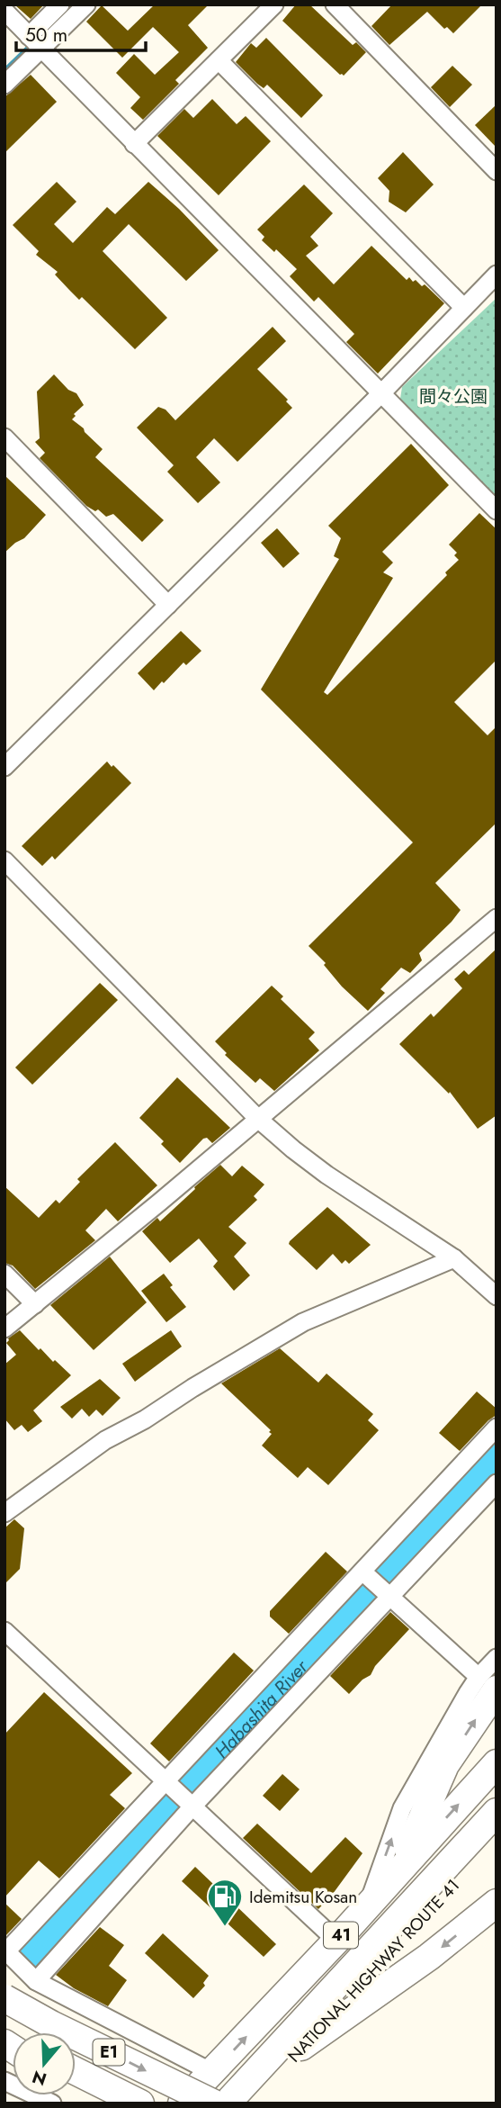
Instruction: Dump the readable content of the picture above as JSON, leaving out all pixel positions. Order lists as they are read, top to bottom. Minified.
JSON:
{"streets":{"highway":["41","NATIONAL HIGHWAY ROUTE 41","E1"]},"water":["Habashita River"],"parks":["間々公園"],"places":{"fuel station":["Idemitsu Kosan"]},"scale_bar":"50 m","north":"bottom"}
